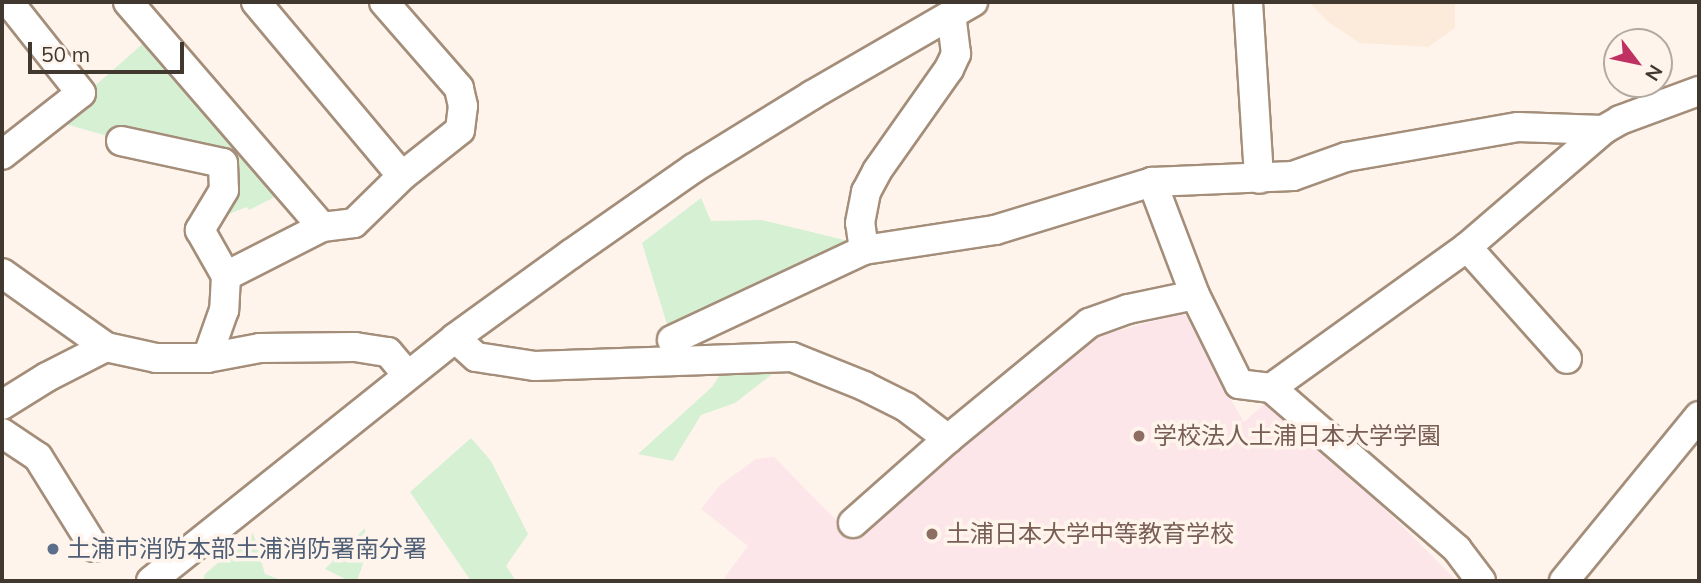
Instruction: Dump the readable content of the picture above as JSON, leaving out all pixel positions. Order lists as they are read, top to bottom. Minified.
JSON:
{"places":["学校法人土浦日本大学学園","土浦日本大学中等教育学校","土浦市消防本部土浦消防署南分署"],"scale_bar":"50 m","north":"bottom right"}
